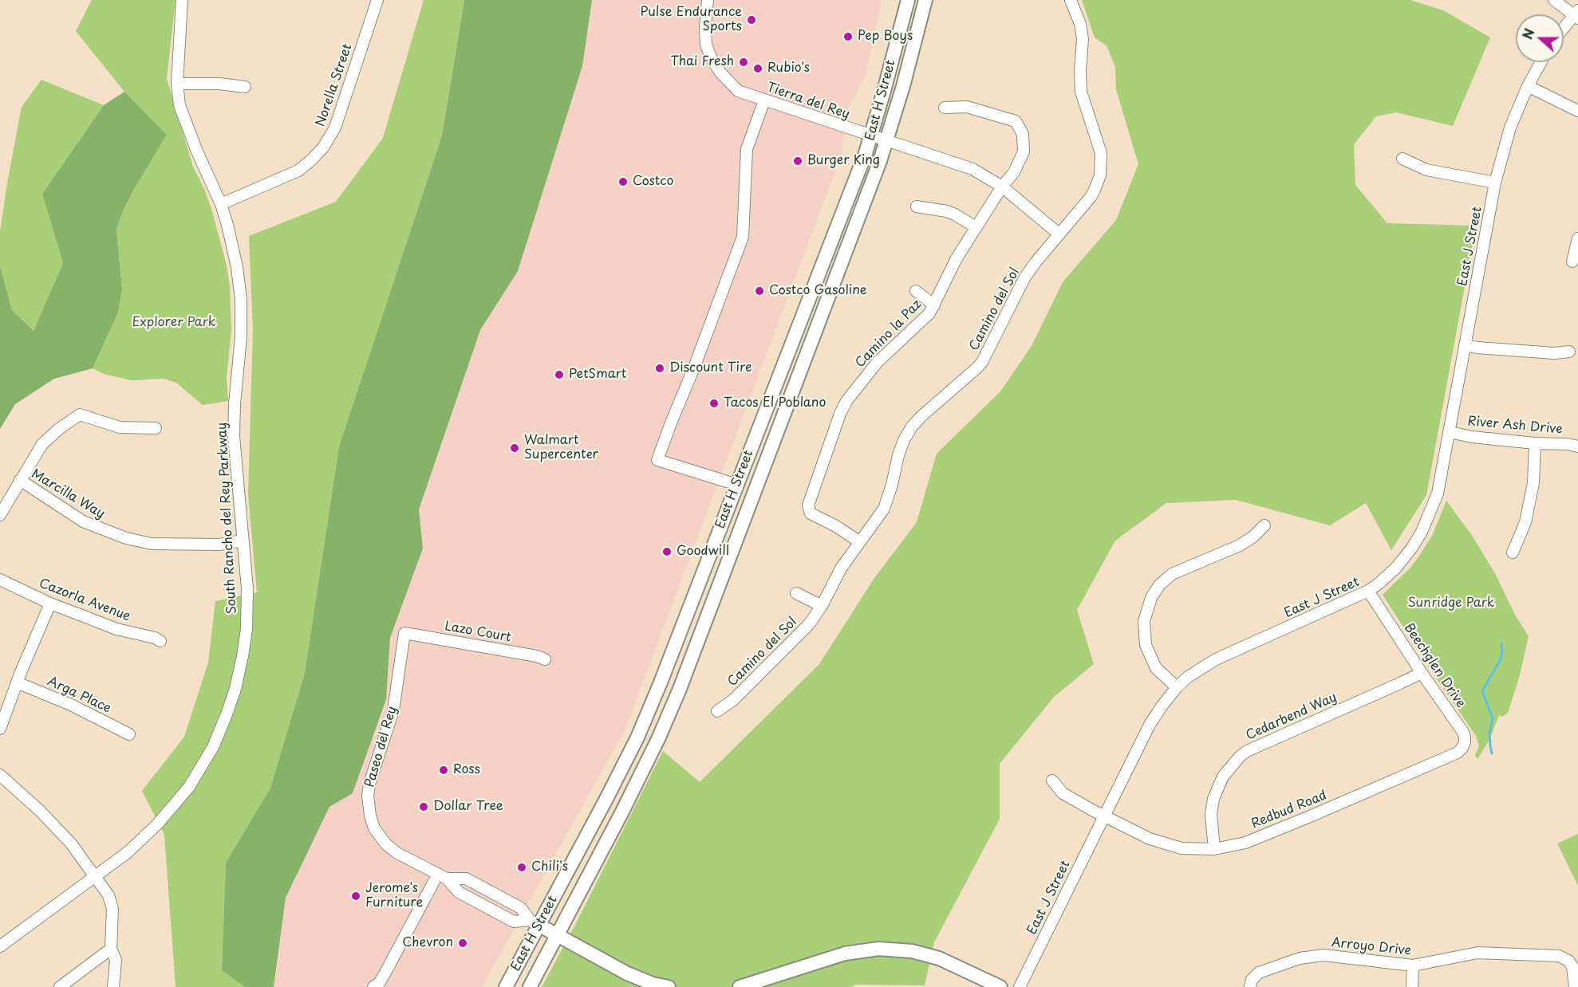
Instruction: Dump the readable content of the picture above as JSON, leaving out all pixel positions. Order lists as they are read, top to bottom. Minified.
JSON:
{"streets":{"main road":["East H Street","Paseo del Rey"],"street":["Norella Street","Tierra del Rey","East J Street","Camino del Sol","Camino la Paz","River Ash Drive","Marcilla Way","South Rancho del Rey Parkway","Cazorla Avenue","Lazo Court","Beechglen Drive","Arga Place","Cedarbend Way","Redbud Road","Arroyo Drive"]},"crossings":[["Norella Street","South Rancho del Rey Parkway"],["East H Street","Tierra del Rey"],["East H Street","Paseo del Rey"],["Tierra del Rey","Camino del Sol"],["Tierra del Rey","Camino la Paz"],["East J Street","River Ash Drive"],["East J Street","Beechglen Drive"],["East J Street","Redbud Road"],["Camino del Sol","Camino la Paz"],["Marcilla Way","South Rancho del Rey Parkway"],["Lazo Court","Paseo del Rey"],["Beechglen Drive","Cedarbend Way"],["Beechglen Drive","Redbud Road"],["Cedarbend Way","Redbud Road"]],"parks":["Explorer Park","Sunridge Park"],"places":["Pulse Endurance Sports","Pep Boys","Thai Fresh","Rubio's","Burger King","Costco","Costco Gasoline","Discount Tire","PetSmart","Tacos El Poblano","Walmart Supercenter","Goodwill","Ross","Dollar Tree","Chili's","Jerome's Furniture","Chevron"],"north":"left"}
